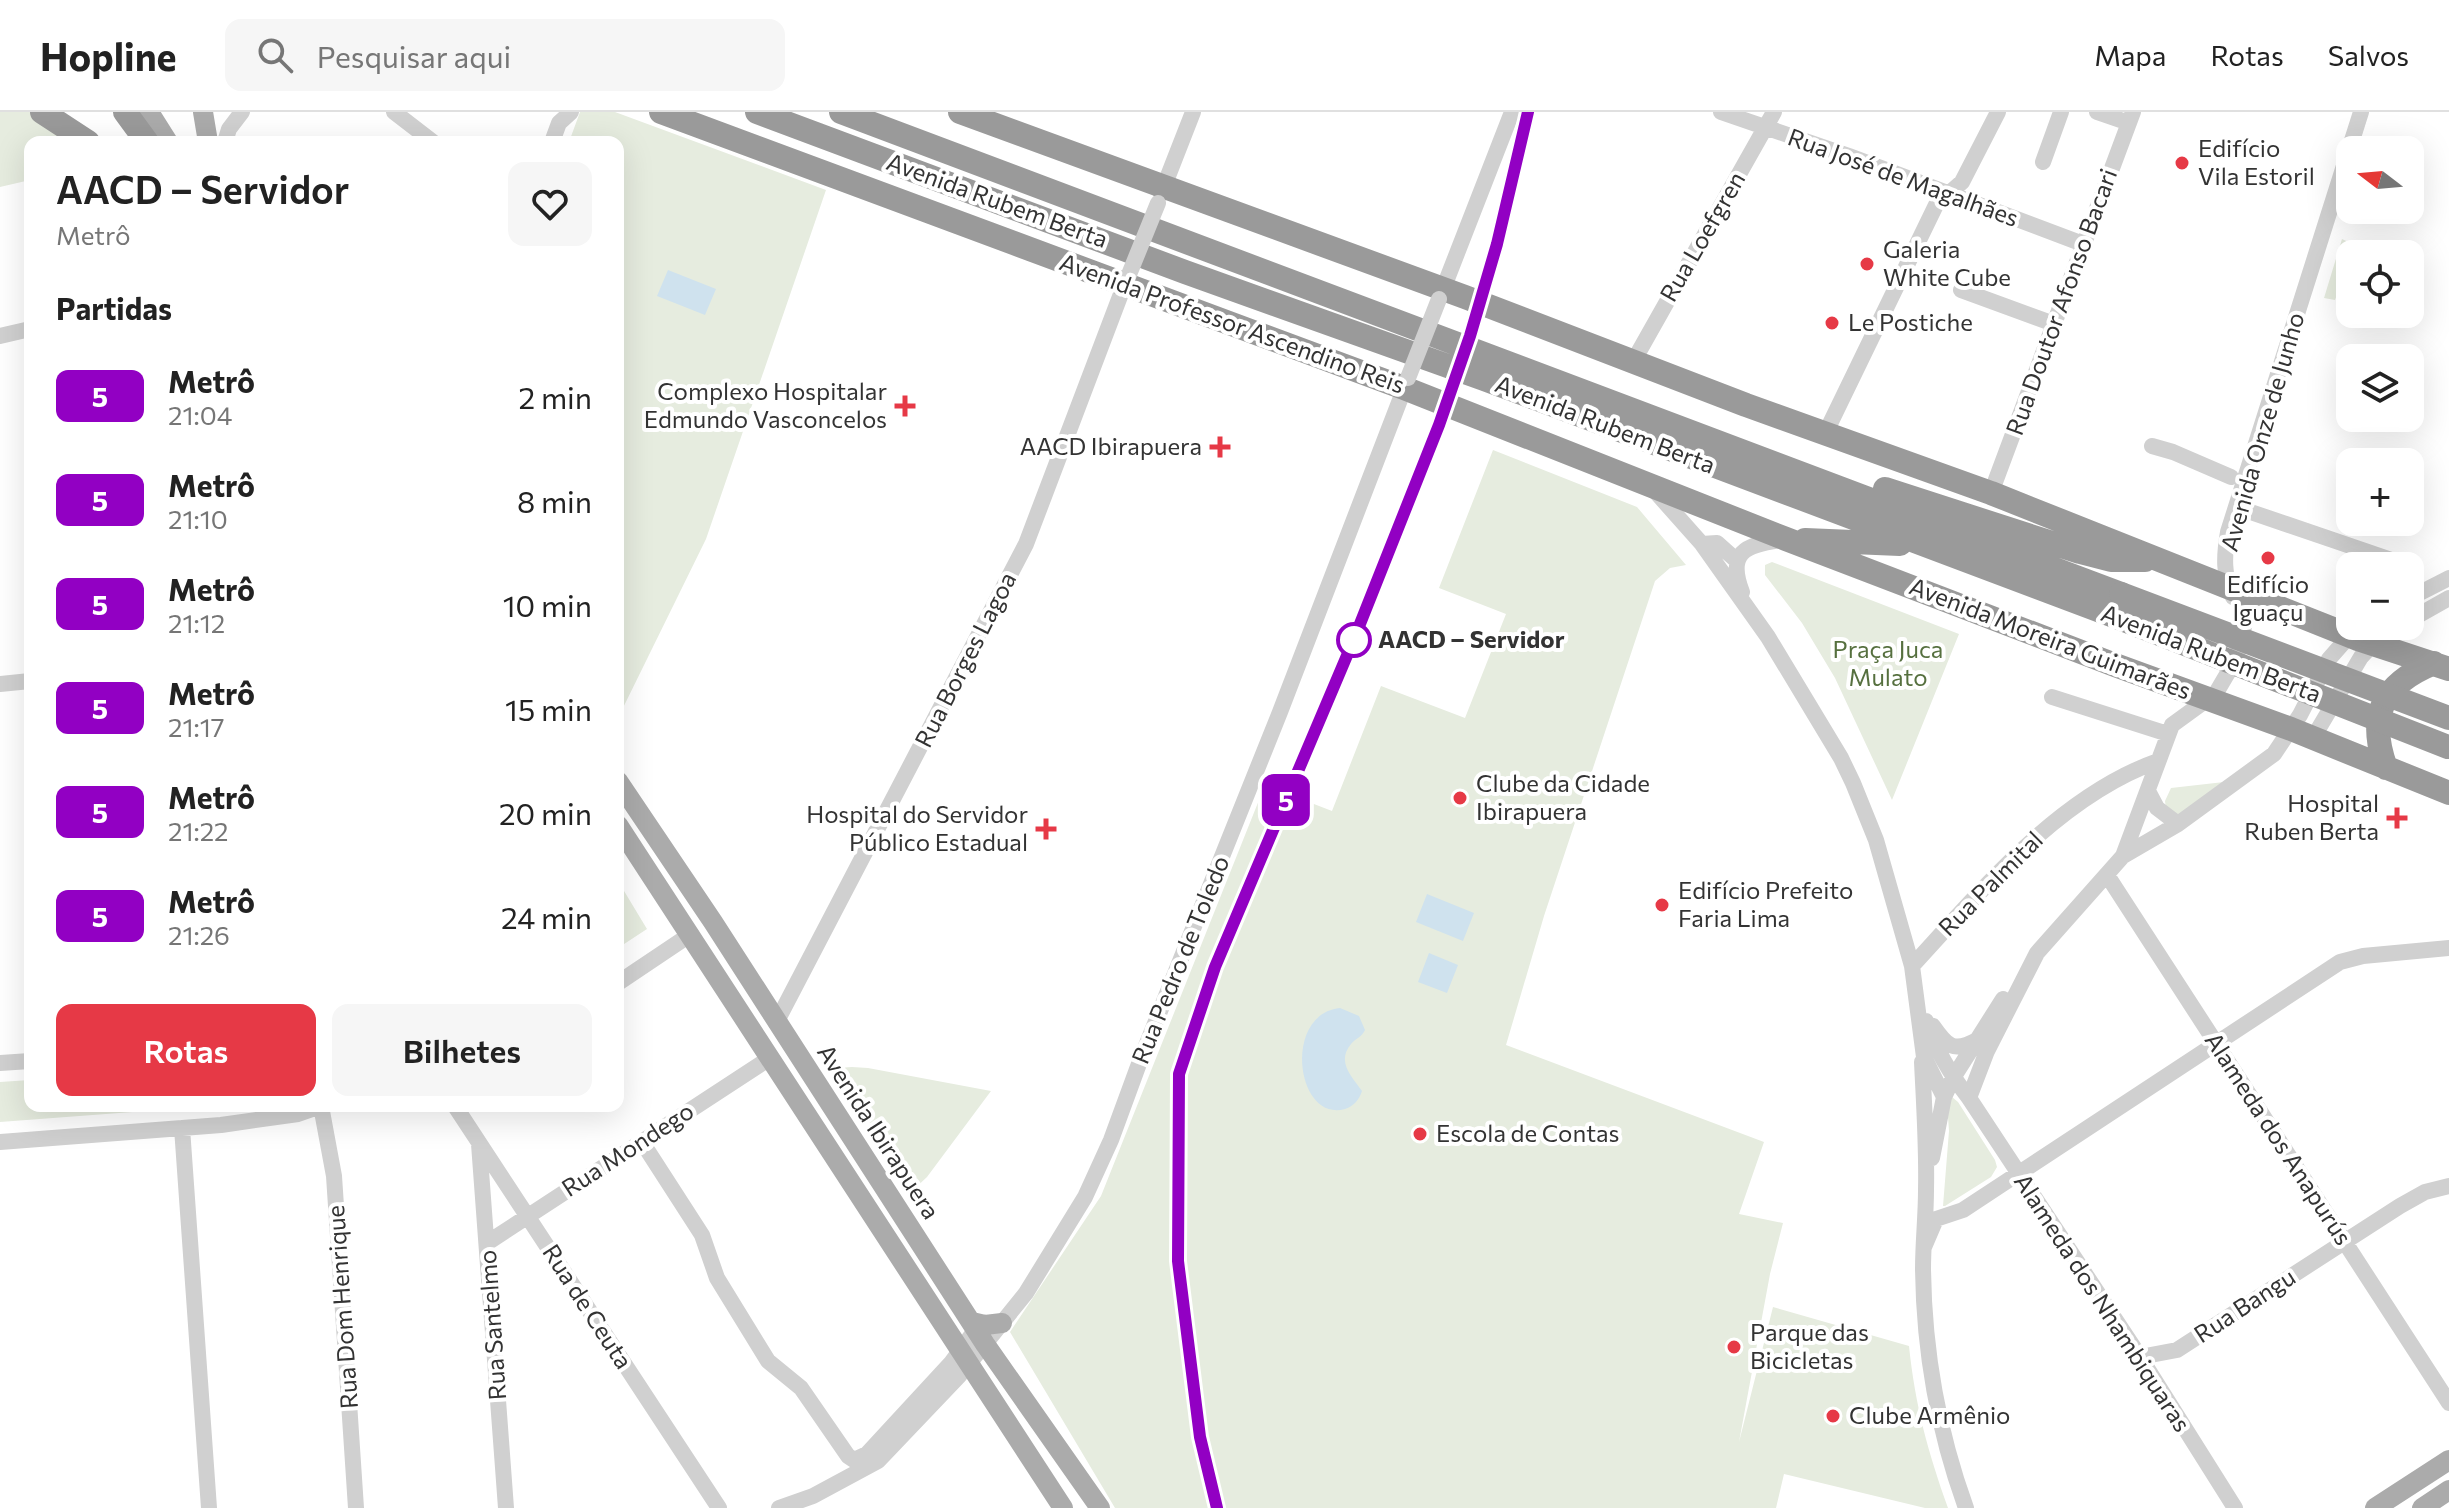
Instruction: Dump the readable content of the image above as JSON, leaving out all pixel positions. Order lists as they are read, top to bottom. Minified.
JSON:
{"streets":{"highway":["Avenida Rubem Berta","Avenida Professor Ascendino Reis","Avenida Moreira Guimarães"],"main road":["Avenida Ibirapuera"],"street":["Rua José de Magalhães","Rua Loefgren","Rua Doutor Afonso Bacari","Avenida Onze de Junho","Rua Borges Lagoa","Rua Palmital","Rua Pedro de Toledo","Alameda dos Anapurús","Rua Mondego","Alameda dos Nhambiquaras","Rua Bangu","Rua Dom Henrique","Rua de Ceuta","Rua Santelmo"]},"crossings":[["Rua José de Magalhães","Rua Loefgren"],["Rua José de Magalhães","Rua Doutor Afonso Bacari"],["Avenida Professor Ascendino Reis","Avenida Moreira Guimarães"],["Avenida Professor Ascendino Reis","Rua Borges Lagoa"],["Avenida Professor Ascendino Reis","Rua Palmital"],["Avenida Professor Ascendino Reis","Rua Pedro de Toledo"],["Avenida Professor Ascendino Reis","Alameda dos Nhambiquaras"],["Avenida Onze de Junho","Avenida Moreira Guimarães"],["Avenida Onze de Junho","Rua Palmital"],["Rua Borges Lagoa","Avenida Ibirapuera"],["Avenida Ibirapuera","Rua Mondego"],["Alameda dos Anapurús","Rua Bangu"],["Rua Mondego","Rua de Ceuta"],["Rua Mondego","Rua Santelmo"],["Alameda dos Nhambiquaras","Rua Bangu"],["Rua de Ceuta","Rua Santelmo"]],"parks":["Praça Juca Mulato"],"places":{"other":["Edifício Vila Estoril","Galeria White Cube","Le Postiche","Edifício Iguaçu","AACD – Servidor","Clube da Cidade Ibirapuera","Edifício Prefeito Faria Lima","Escola de Contas","Parque das Bicicletas","Clube Armênio"],"health":["Complexo Hospitalar Edmundo Vasconcelos","AACD Ibirapuera","Hospital Ruben Berta","Hospital do Servidor Público Estadual"]},"lines":["metro line 5"],"north":"left","page":{"header":"Hopline","search":"Pesquisar aqui","nav":["Mapa","Rotas","Salvos"],"on_map":"5","map_buttons":["+","−"],"heading":[["AACD – Servidor","Metrô"],"Partidas"],"list":[{"mark":"5","name":"Metrô","note":"21:04","value":"2 min"},{"mark":"5","name":"Metrô","note":"21:10","value":"8 min"},{"mark":"5","name":"Metrô","note":"21:12","value":"10 min"},{"mark":"5","name":"Metrô","note":"21:17","value":"15 min"},{"mark":"5","name":"Metrô","note":"21:22","value":"20 min"},{"mark":"5","name":"Metrô","note":"21:26","value":"24 min"}],"buttons":["Rotas","Bilhetes"]}}
